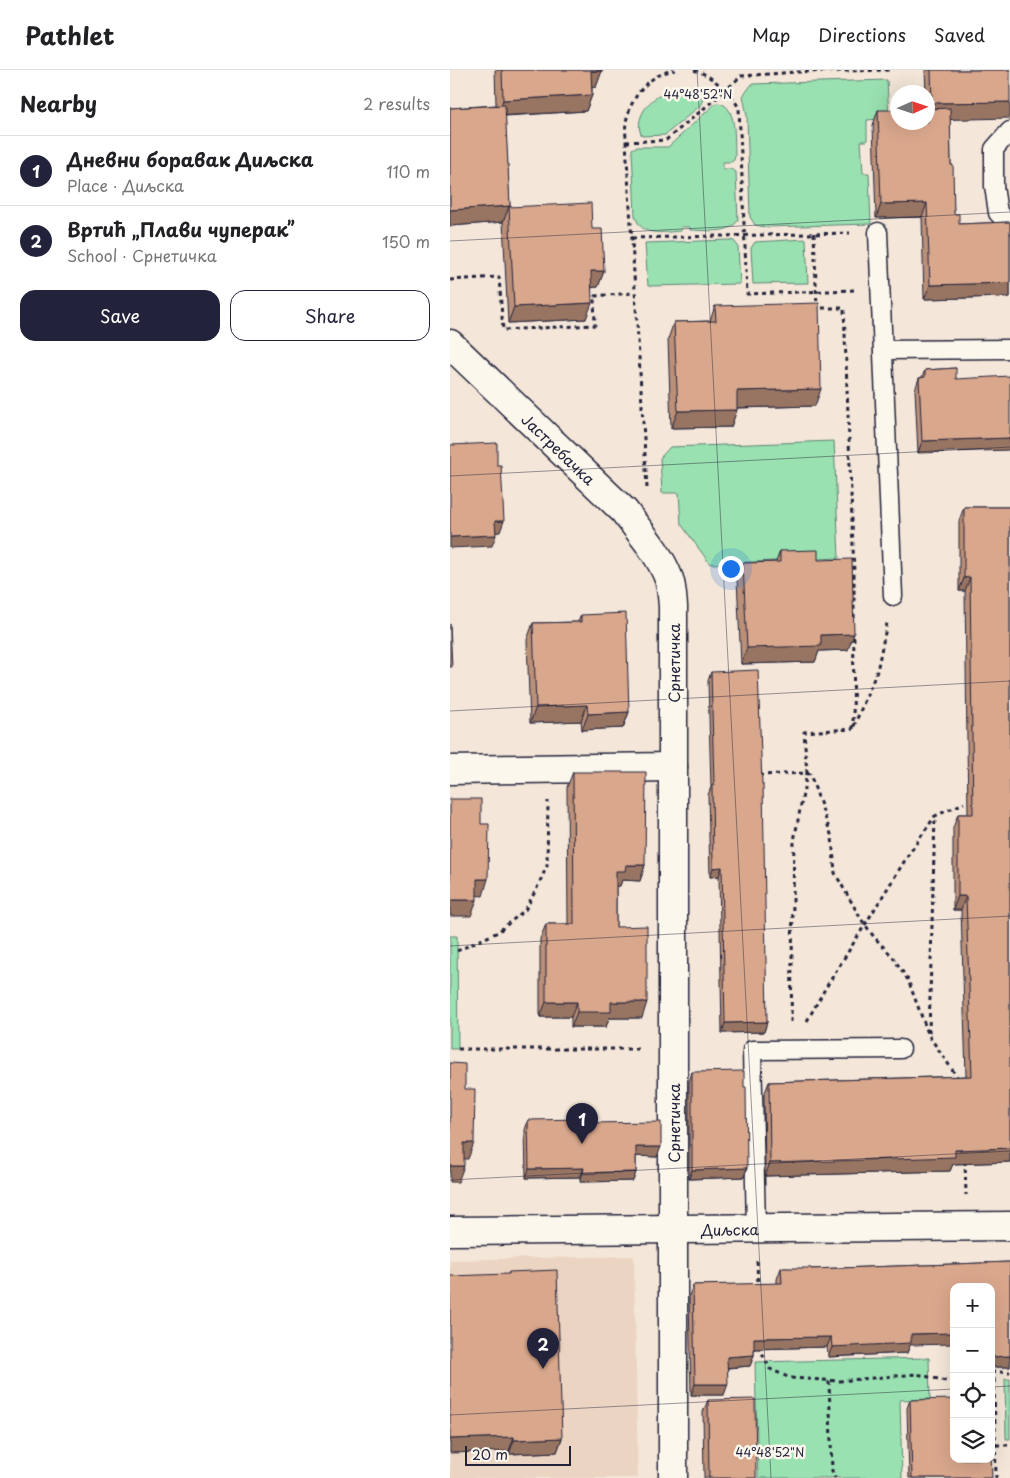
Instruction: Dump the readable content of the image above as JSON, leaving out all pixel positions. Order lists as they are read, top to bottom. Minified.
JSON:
{"streets":{"street":["Јастребачка","Срнетичка","Диљска"]},"crossings":[["Јастребачка","Срнетичка"],["Срнетичка","Диљска"]],"scale_bar":"20 m","north":"right","page":{"header":"Pathlet","nav":["Map","Directions","Saved"],"heading":["Nearby","2 results"],"list":[{"mark":"1","name":"Дневни боравак Диљска","note":"Place · Диљска","value":"110 m"},{"mark":"2","name":"Вртић „Плави чуперак”","note":"School · Срнетичка","value":"150 m"}],"buttons":["Save","Share"],"pins":["1","2"],"map_buttons":["+","−"],"scale":"20 m"},"coordinates":["44°48'52\"N"]}
